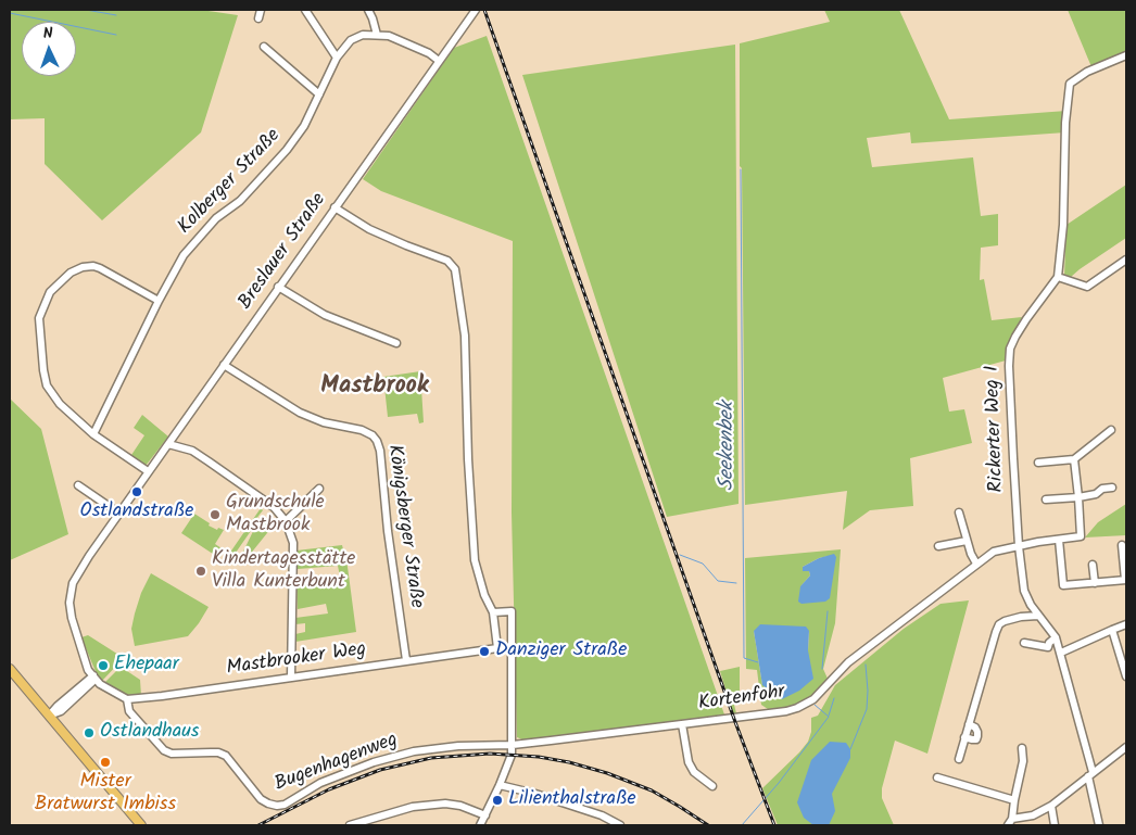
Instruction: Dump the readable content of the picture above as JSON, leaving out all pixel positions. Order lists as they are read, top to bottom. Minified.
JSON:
{"streets":{"street":["Kolberger Straße","Breslauer Straße","Rickerter Weg I","Königsberger Straße","Mastbrooker Weg","Kortenfohr","Bugenhagenweg"]},"crossings":[["Kolberger Straße","Breslauer Straße"],["Breslauer Straße","Königsberger Straße"],["Rickerter Weg I","Kortenfohr"],["Königsberger Straße","Mastbrooker Weg"],["Mastbrooker Weg","Bugenhagenweg"],["Kortenfohr","Bugenhagenweg"]],"districts":["Mastbrook"],"water":["Seekenbek"],"places":["Ostlandstraße","Grundschule Mastbrook","Kindertagesstätte Villa Kunterbunt","Danziger Straße","Ehepaar","Ostlandhaus","Mister Bratwurst Imbiss","Lilienthalstraße"],"north":"top"}
